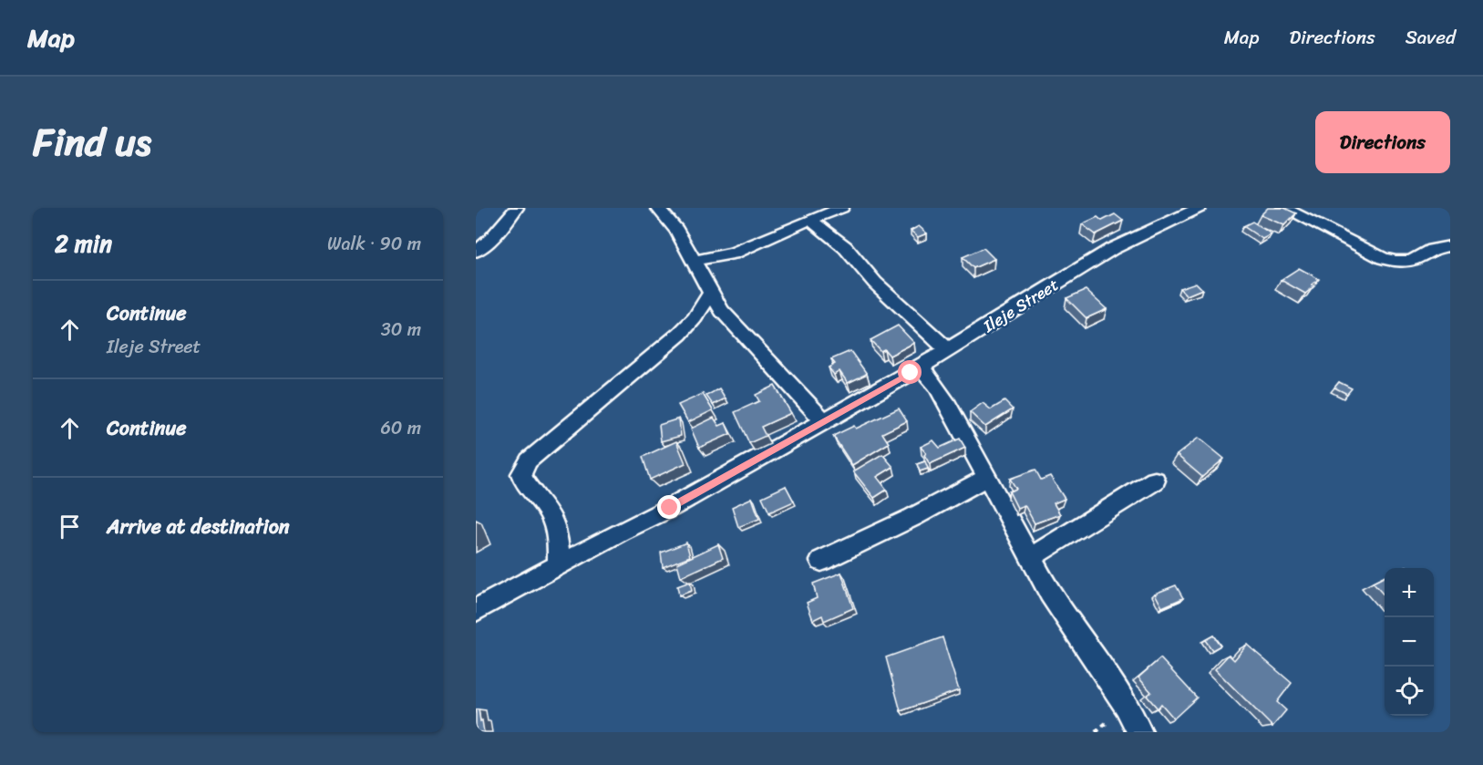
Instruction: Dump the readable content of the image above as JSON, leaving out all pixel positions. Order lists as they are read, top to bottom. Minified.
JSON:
{"streets":{"street":["Ileje Street"]},"page":{"header":"Map","nav":["Map","Directions","Saved"],"title":"Find us","buttons":"Directions","heading":["2 min","Walk · 90 m"],"list":[["Continue","Ileje Street","30 m"],["Continue","60 m"],"Arrive at destination"],"map_buttons":["+","−"]}}
